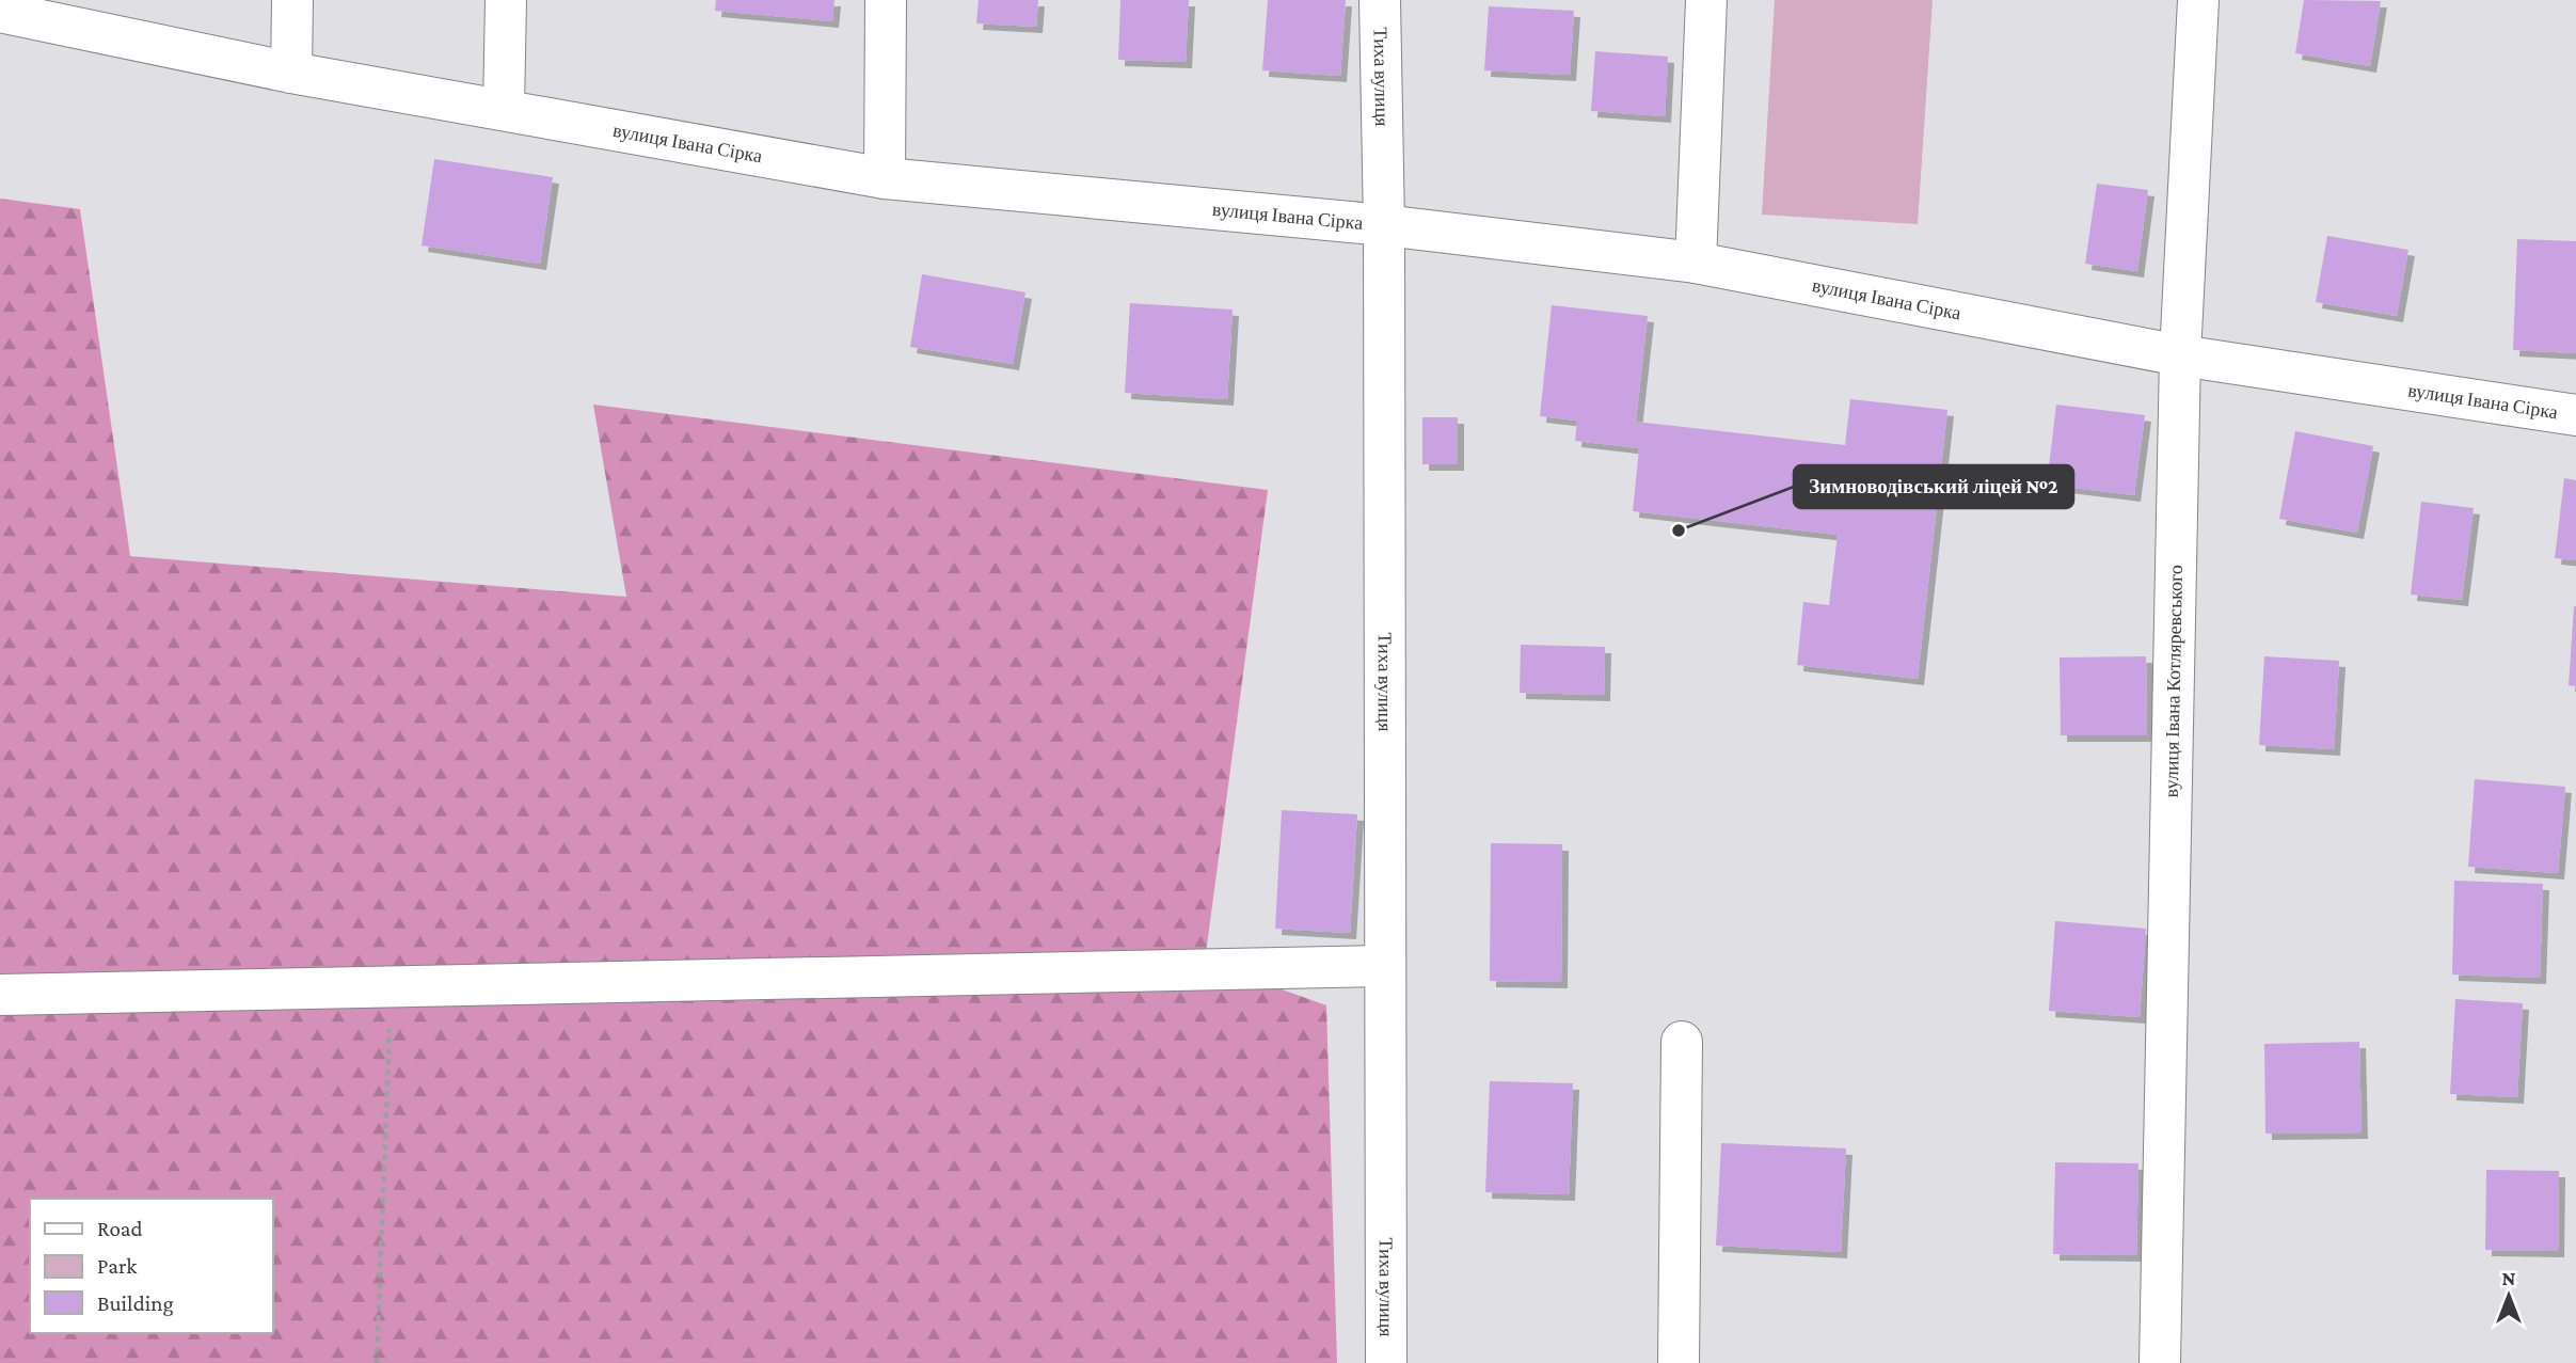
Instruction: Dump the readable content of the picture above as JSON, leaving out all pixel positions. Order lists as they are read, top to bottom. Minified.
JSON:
{"streets":{"street":["Тиха вулиця","вулиця Івана Сірка","вулиця Івана Котляревського"]},"crossings":[["Тиха вулиця","вулиця Івана Сірка"],["вулиця Івана Сірка","вулиця Івана Котляревського"]],"places":["Зимноводівський ліцей №2"],"legend":["Road","Park","Building"],"north":"top"}
